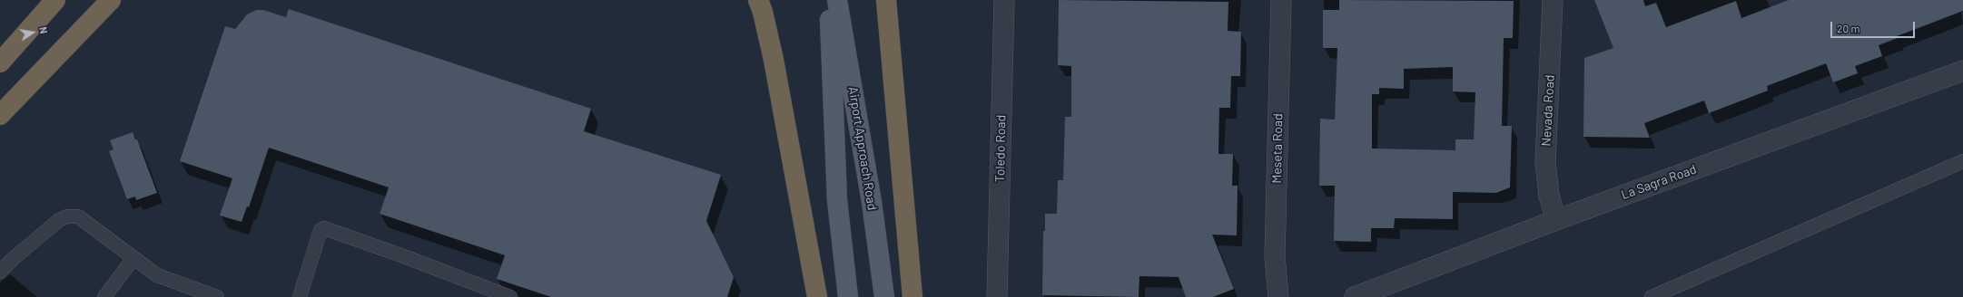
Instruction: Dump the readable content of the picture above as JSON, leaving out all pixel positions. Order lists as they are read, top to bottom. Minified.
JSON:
{"streets":{"main road":["Airport Approach Road"],"street":["Nevada Road","Toledo Road","Meseta Road","La Sagra Road"]},"crossings":[["Nevada Road","La Sagra Road"]],"scale_bar":"20 m","north":"right"}
